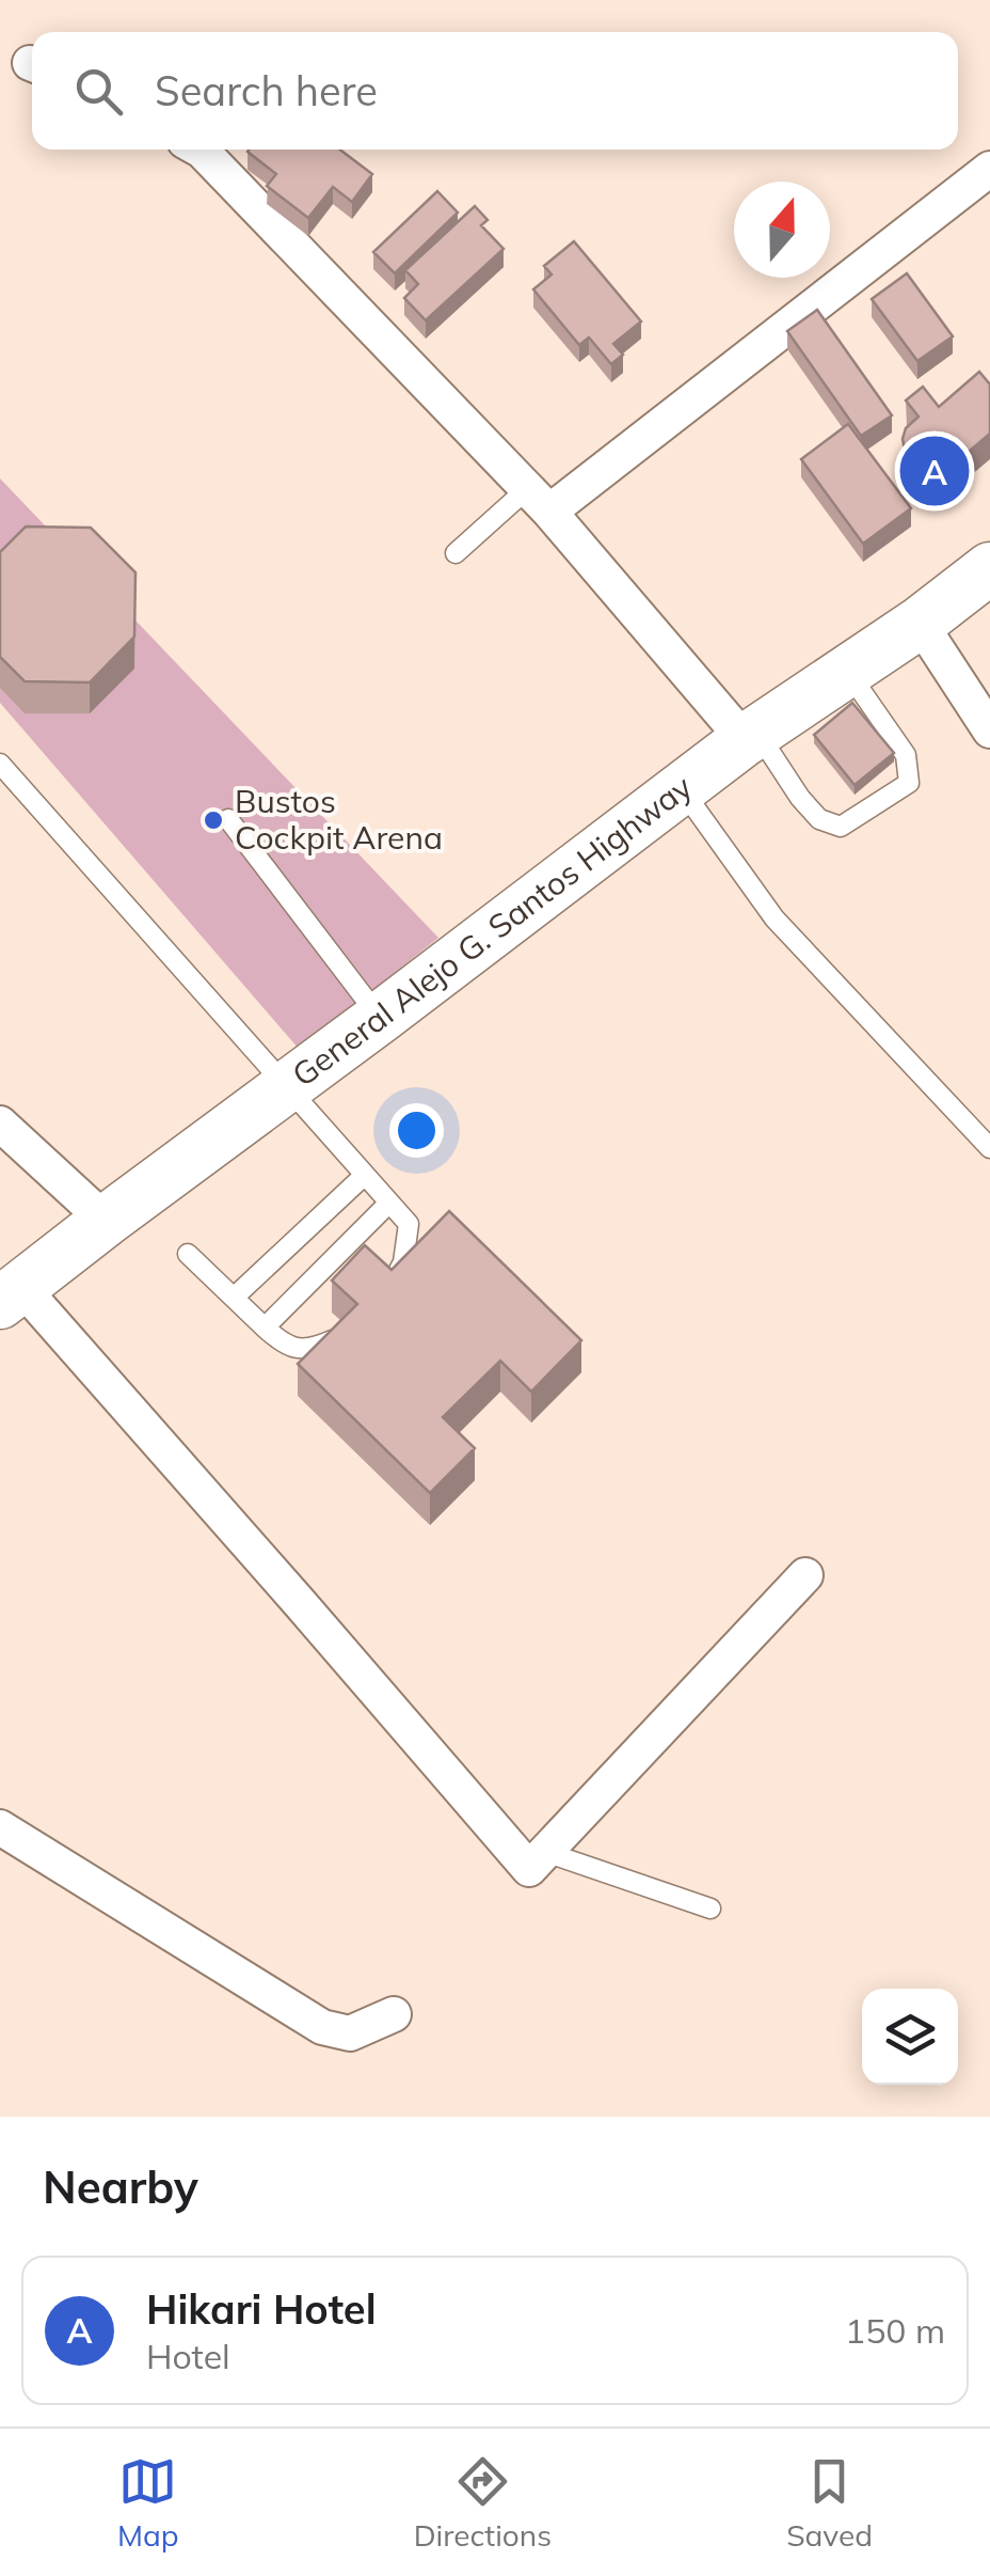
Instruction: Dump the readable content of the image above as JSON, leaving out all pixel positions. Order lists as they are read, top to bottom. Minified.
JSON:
{"streets":{"main road":["General Alejo G. Santos Highway"]},"places":["Bustos Cockpit Arena"],"north":"top","page":{"search":"Search here","pins":"A","heading":"Nearby","list":[{"mark":"A","name":"Hikari Hotel","note":"Hotel","value":"150 m"}],"nav":["Map","Directions","Saved"]}}
